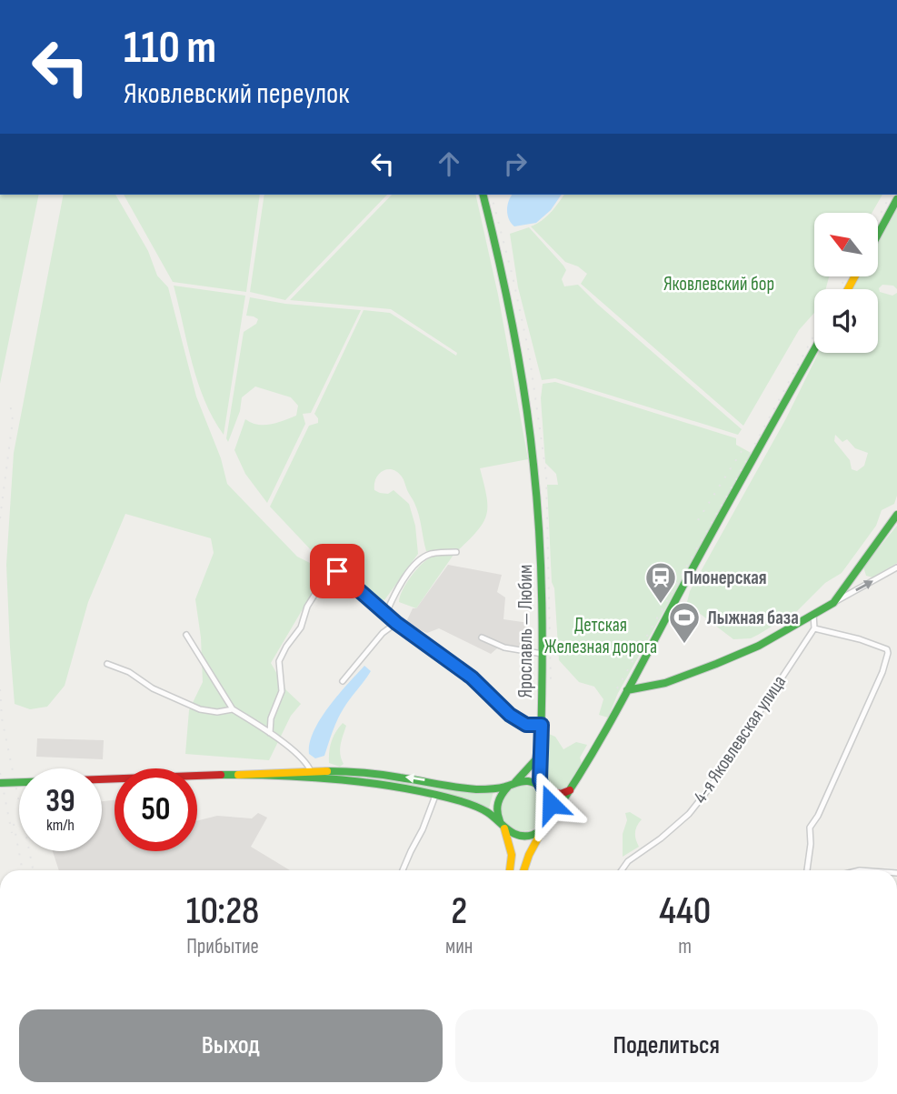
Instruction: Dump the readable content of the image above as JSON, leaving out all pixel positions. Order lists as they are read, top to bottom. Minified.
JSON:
{"streets":{"main road":["Ярославль — Любим"],"street":["4-я Яковлевская улица"]},"parks":["Яковлевский бор","Детская Железная дорога"],"places":{"station":["Пионерская"],"sports":["Лыжная база"]},"north":"top left","page":{"turn":["110 m","Яковлевский переулок"],"speed":"39 km/h","limit":"50","eta":["10:28","Прибытие","2","мин","440","m"],"buttons":["Выход","Поделиться"]}}
